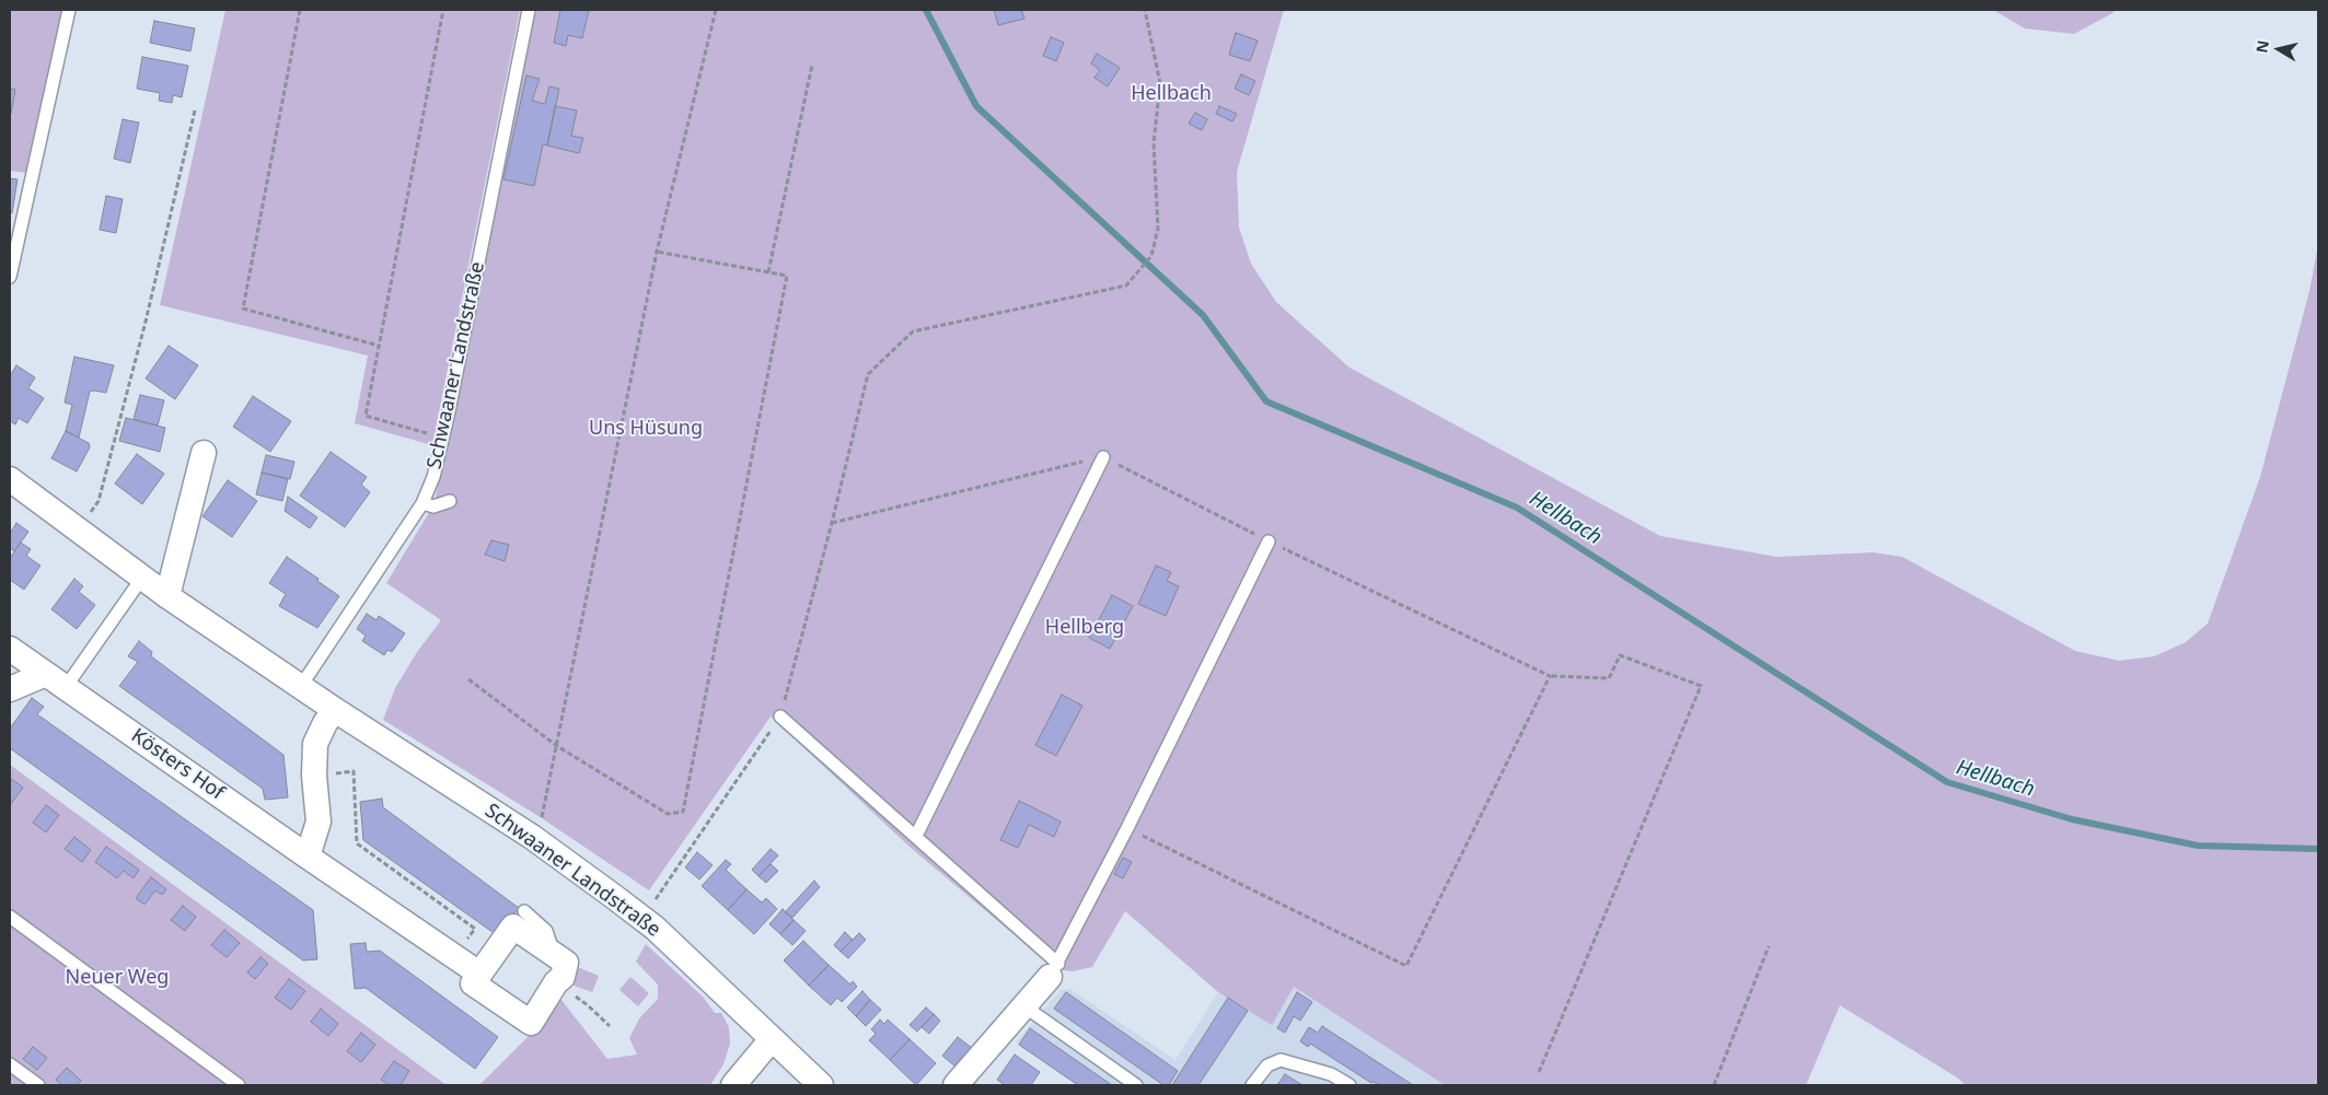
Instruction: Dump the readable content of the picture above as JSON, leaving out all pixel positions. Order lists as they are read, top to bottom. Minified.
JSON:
{"streets":{"street":["Schwaaner Landstraße","Kösters Hof"]},"water":["Hellbach"],"parks":["Hellbach","Uns Hüsung","Hellberg","Neuer Weg"],"north":"left"}
